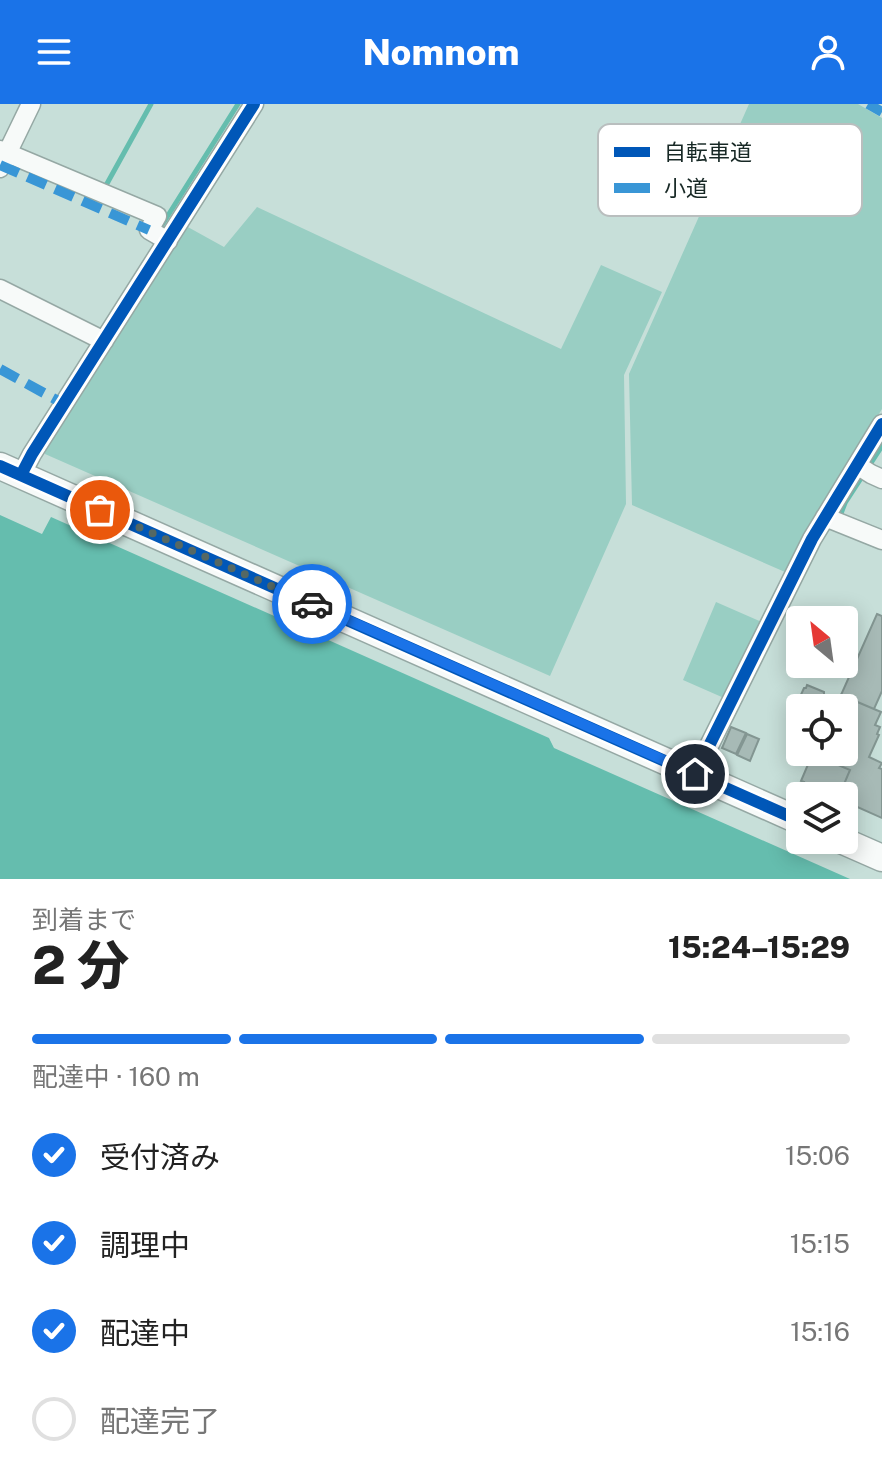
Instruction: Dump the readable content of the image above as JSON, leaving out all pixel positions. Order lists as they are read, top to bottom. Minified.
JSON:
{"legend":["自転車道","小道"],"north":"top left","page":{"header":"Nomnom","heading":["2 分","到着まで","15:24–15:29"],"bar":"配達中 · 160 m","list":[["受付済み","15:06"],["調理中","15:15"],["配達中","15:16"],"配達完了"]}}
